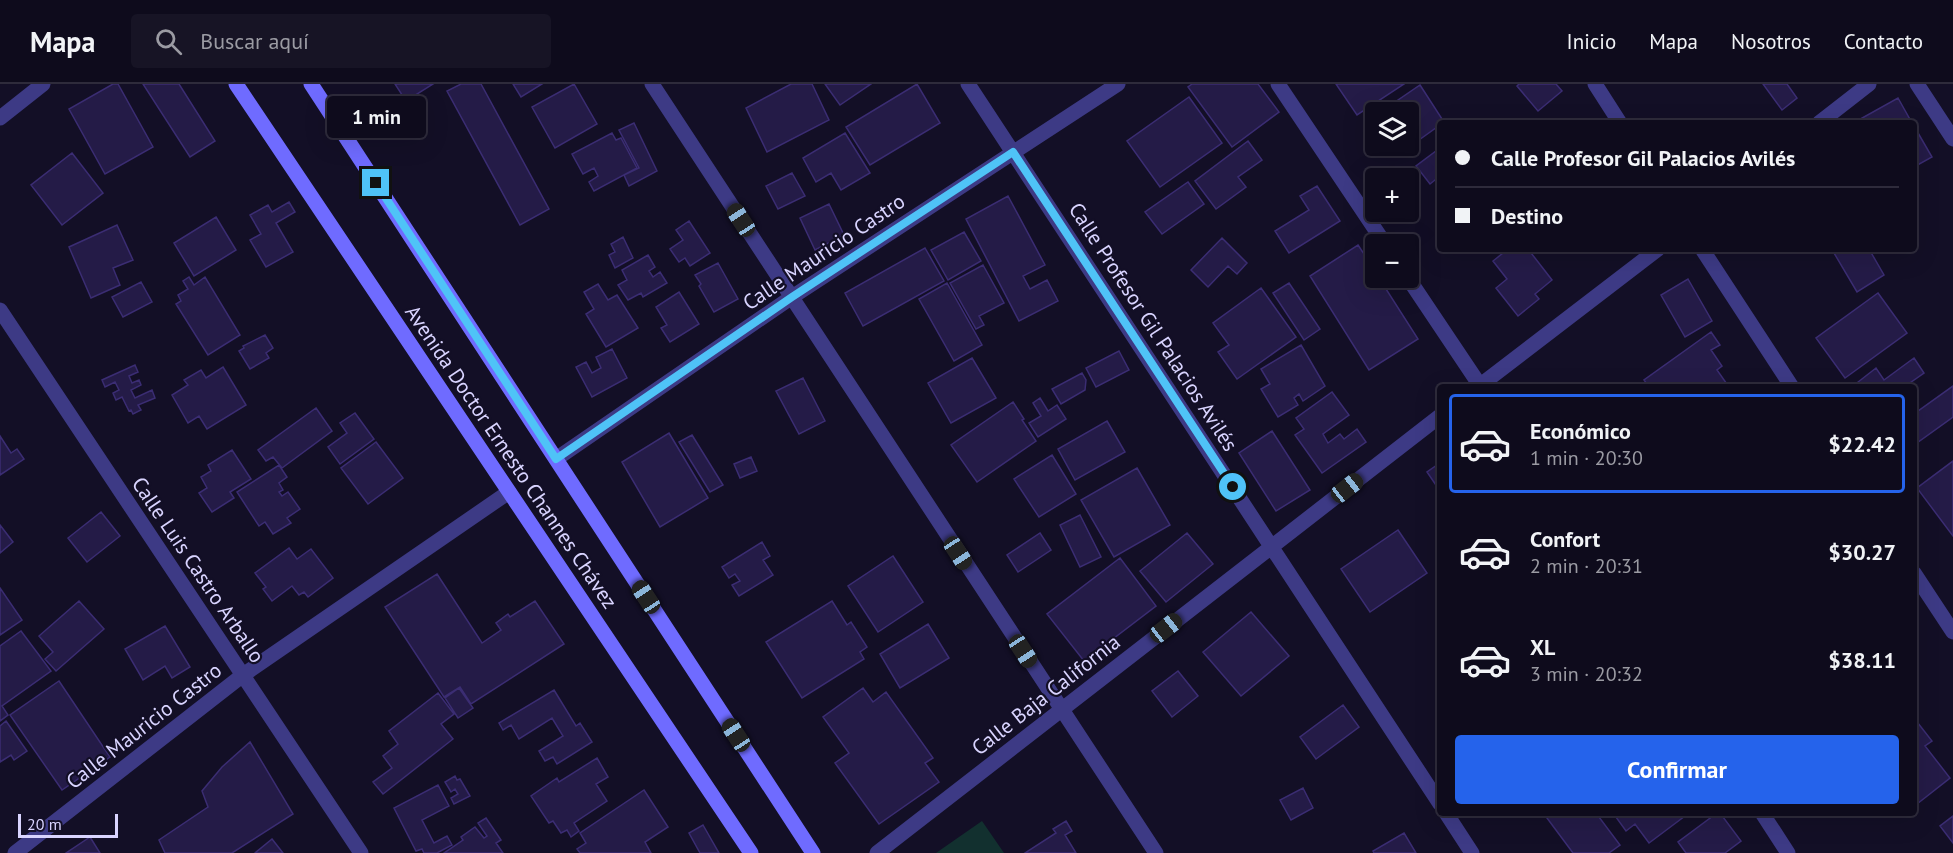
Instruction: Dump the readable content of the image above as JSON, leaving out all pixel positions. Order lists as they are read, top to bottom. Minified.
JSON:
{"streets":{"street":["Calle Mauricio Castro","Calle Profesor Gil Palacios Avilés","Avenida Doctor Ernesto Channes Chávez","Calle Luis Castro Arballo","Calle Baja California"]},"crossings":[["Calle Mauricio Castro","Calle Profesor Gil Palacios Avilés"],["Calle Mauricio Castro","Avenida Doctor Ernesto Channes Chávez"],["Calle Mauricio Castro","Calle Luis Castro Arballo"],["Calle Profesor Gil Palacios Avilés","Calle Baja California"]],"scale_bar":"20 m","page":{"header":"Mapa","search":"Buscar aquí","nav":["Inicio","Mapa","Nosotros","Contacto"],"bubble":"1 min","map_buttons":["+","−"],"banner":["Calle Profesor Gil Palacios Avilés","Destino"],"list":[{"name":"Económico","note":"1 min · 20:30","value":"$22.42"},{"name":"Confort","note":"2 min · 20:31","value":"$30.27"},{"name":"XL","note":"3 min · 20:32","value":"$38.11"}],"buttons":"Confirmar","scale":"20 m"}}
